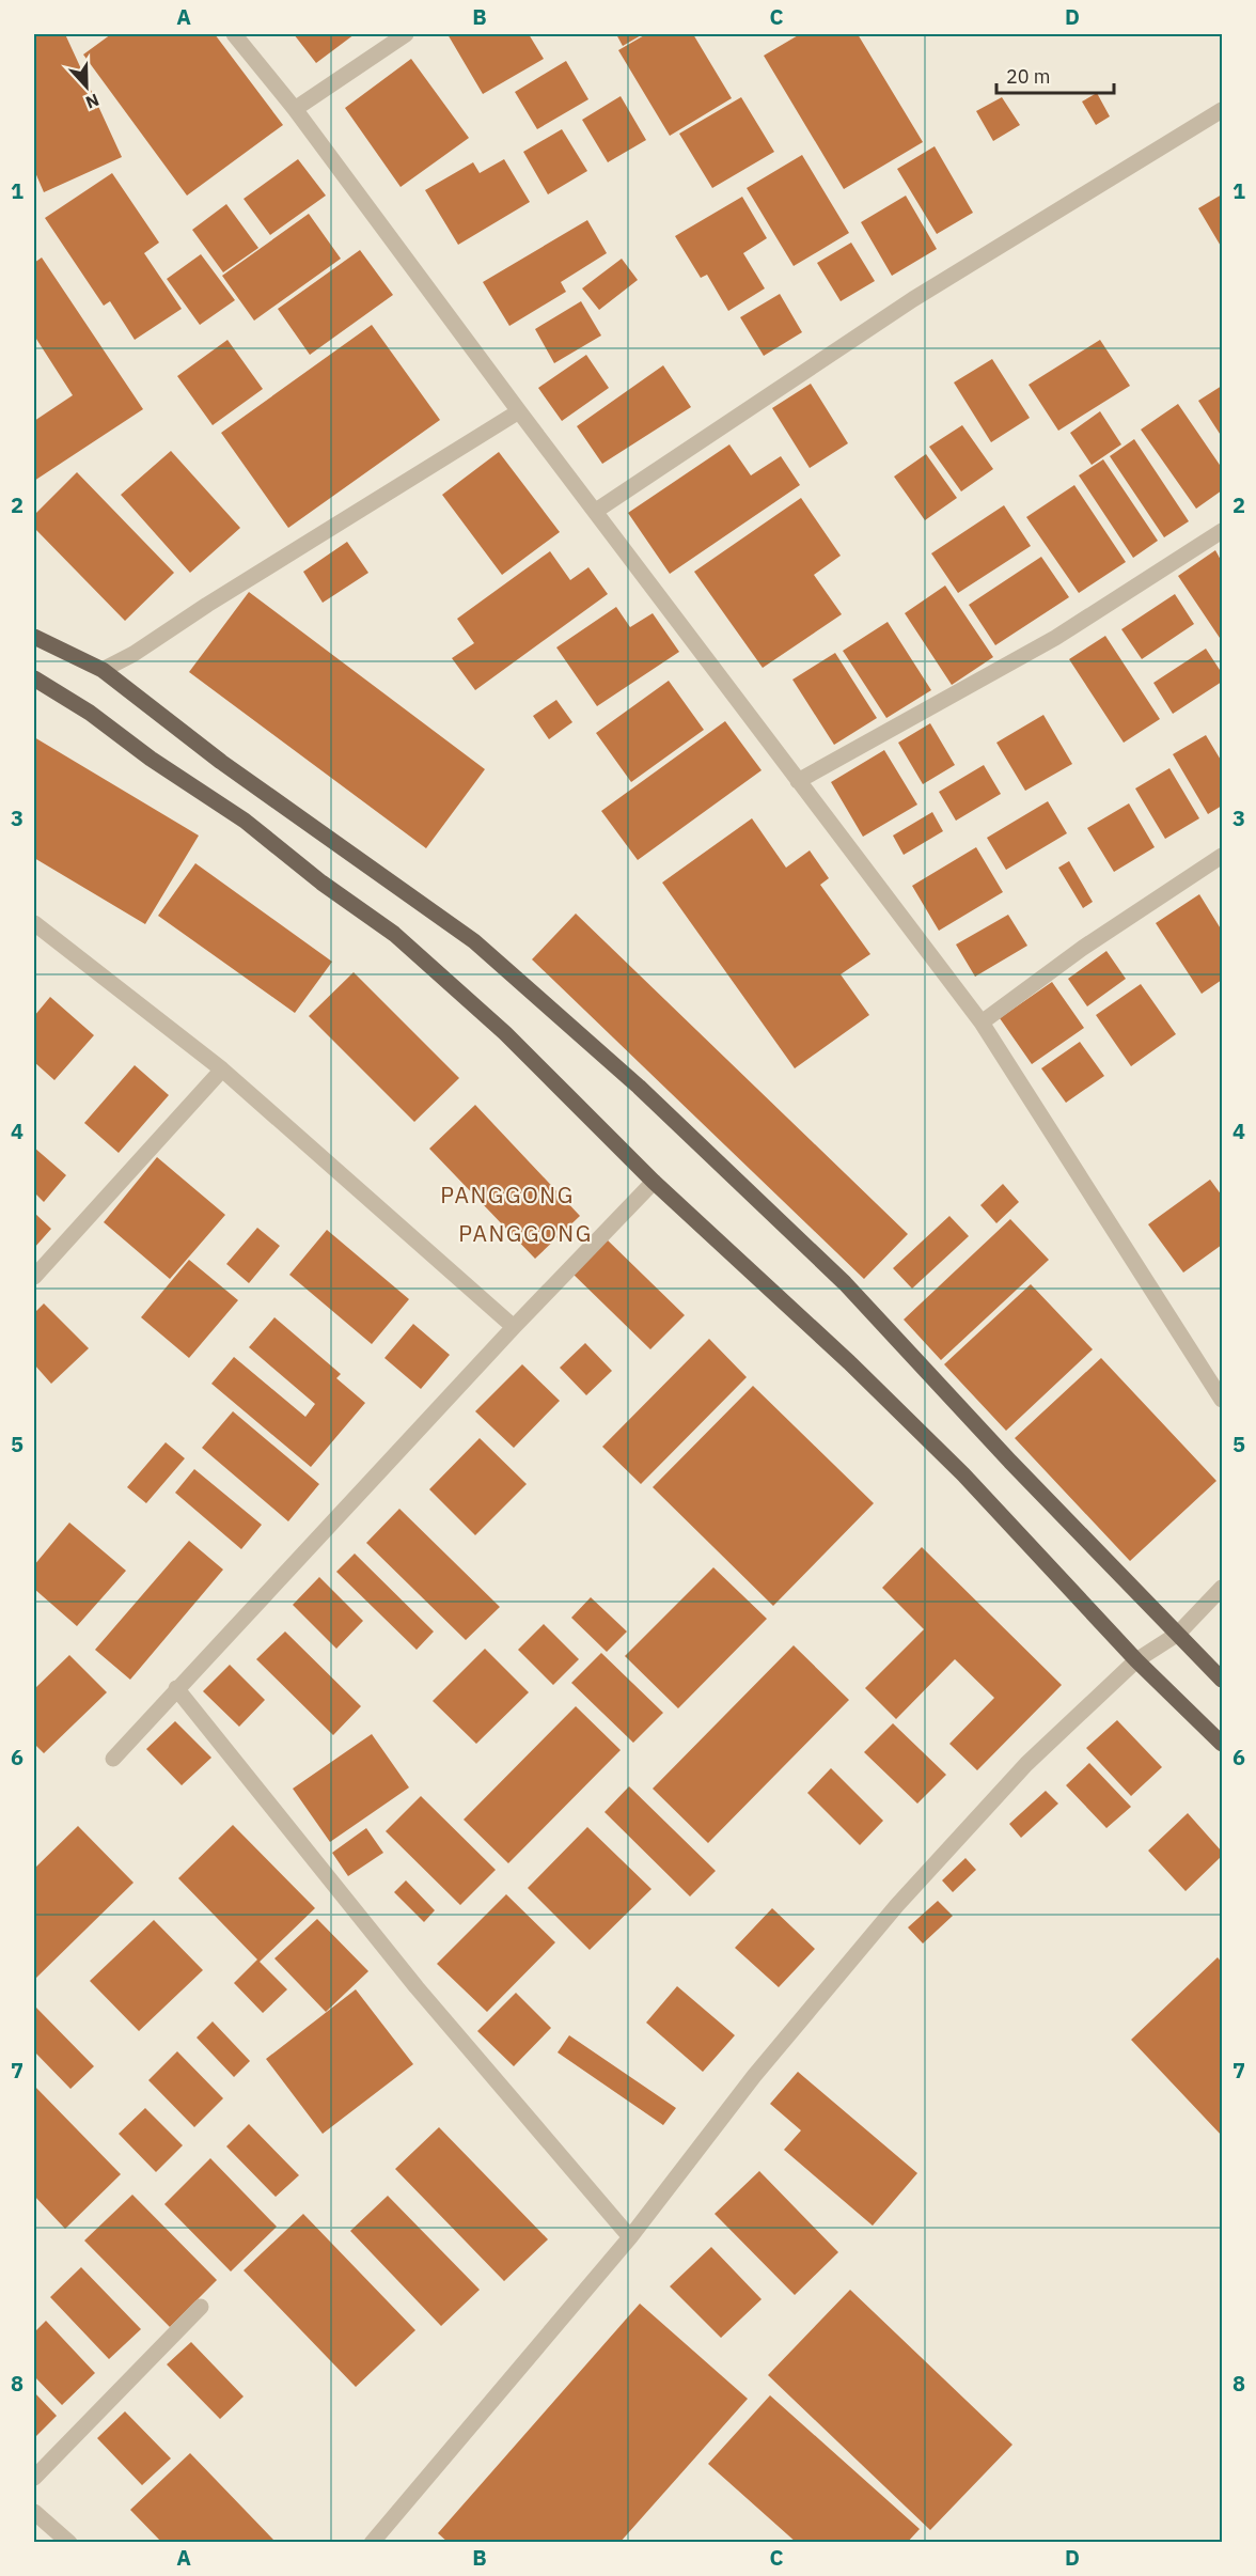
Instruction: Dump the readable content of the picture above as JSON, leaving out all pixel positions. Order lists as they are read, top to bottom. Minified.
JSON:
{"districts":["PANGGONG","PANGGONG"],"scale_bar":"20 m","north":"bottom","grid":{"columns":["A","B","C","D"],"rows":["1","2","3","4","5","6","7","8"]}}
